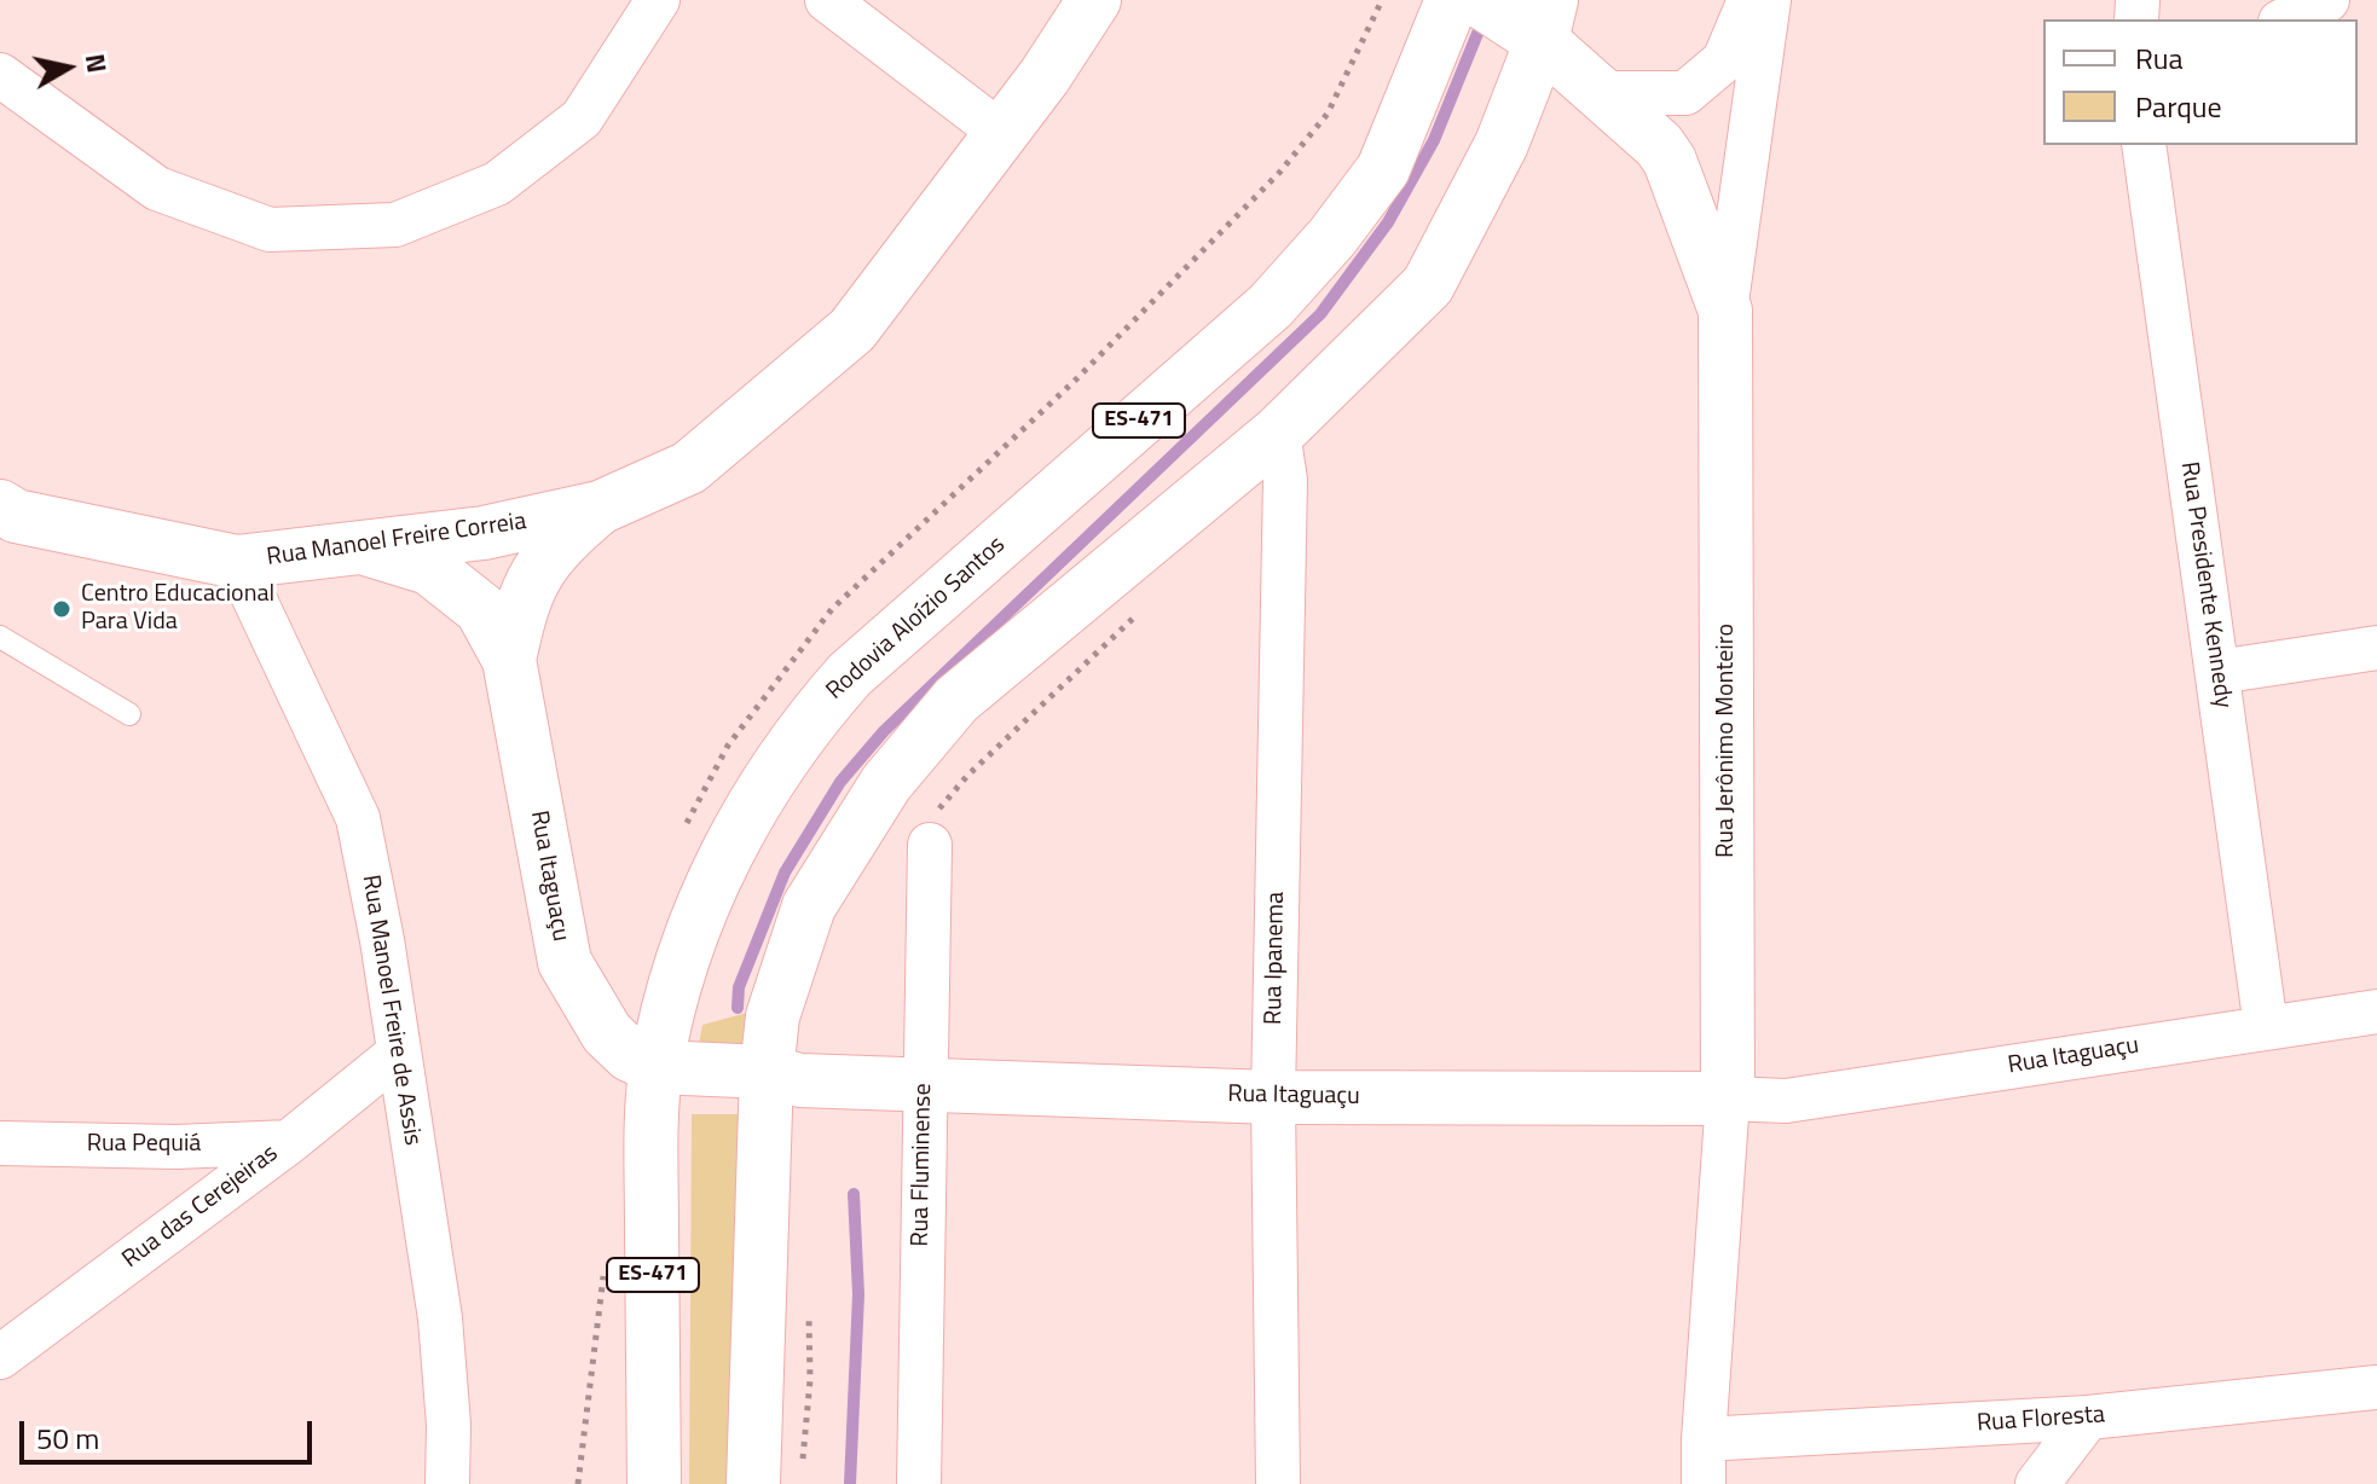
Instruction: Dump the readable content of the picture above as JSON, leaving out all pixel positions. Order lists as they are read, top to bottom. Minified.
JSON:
{"streets":{"street":["ES-471","Rua Manoel Freire Correia","Rua Presidente Kennedy","Rodovia Aloízio Santos","Rua Jerônimo Monteiro","Rua Itaguaçu","Rua Ipanema","Rua Manoel Freire de Assis","Rua Pequiá","Rua Fluminense","Rua das Cerejeiras","Rua Floresta"]},"crossings":[["Rua Manoel Freire Correia","Rua Itaguaçu"],["Rua Manoel Freire Correia","Rua Manoel Freire de Assis"],["Rua Presidente Kennedy","Rua Itaguaçu"],["Rodovia Aloízio Santos","Rua Itaguaçu"],["Rua Jerônimo Monteiro","Rua Itaguaçu"],["Rua Jerônimo Monteiro","Rua Floresta"],["Rua Itaguaçu","Rua Ipanema"],["Rua Itaguaçu","Rua Fluminense"],["Rua Manoel Freire de Assis","Rua das Cerejeiras"],["Rua Pequiá","Rua das Cerejeiras"]],"places":["Centro Educacional Para Vida"],"legend":["Rua","Parque"],"scale_bar":"50 m","north":"right"}
